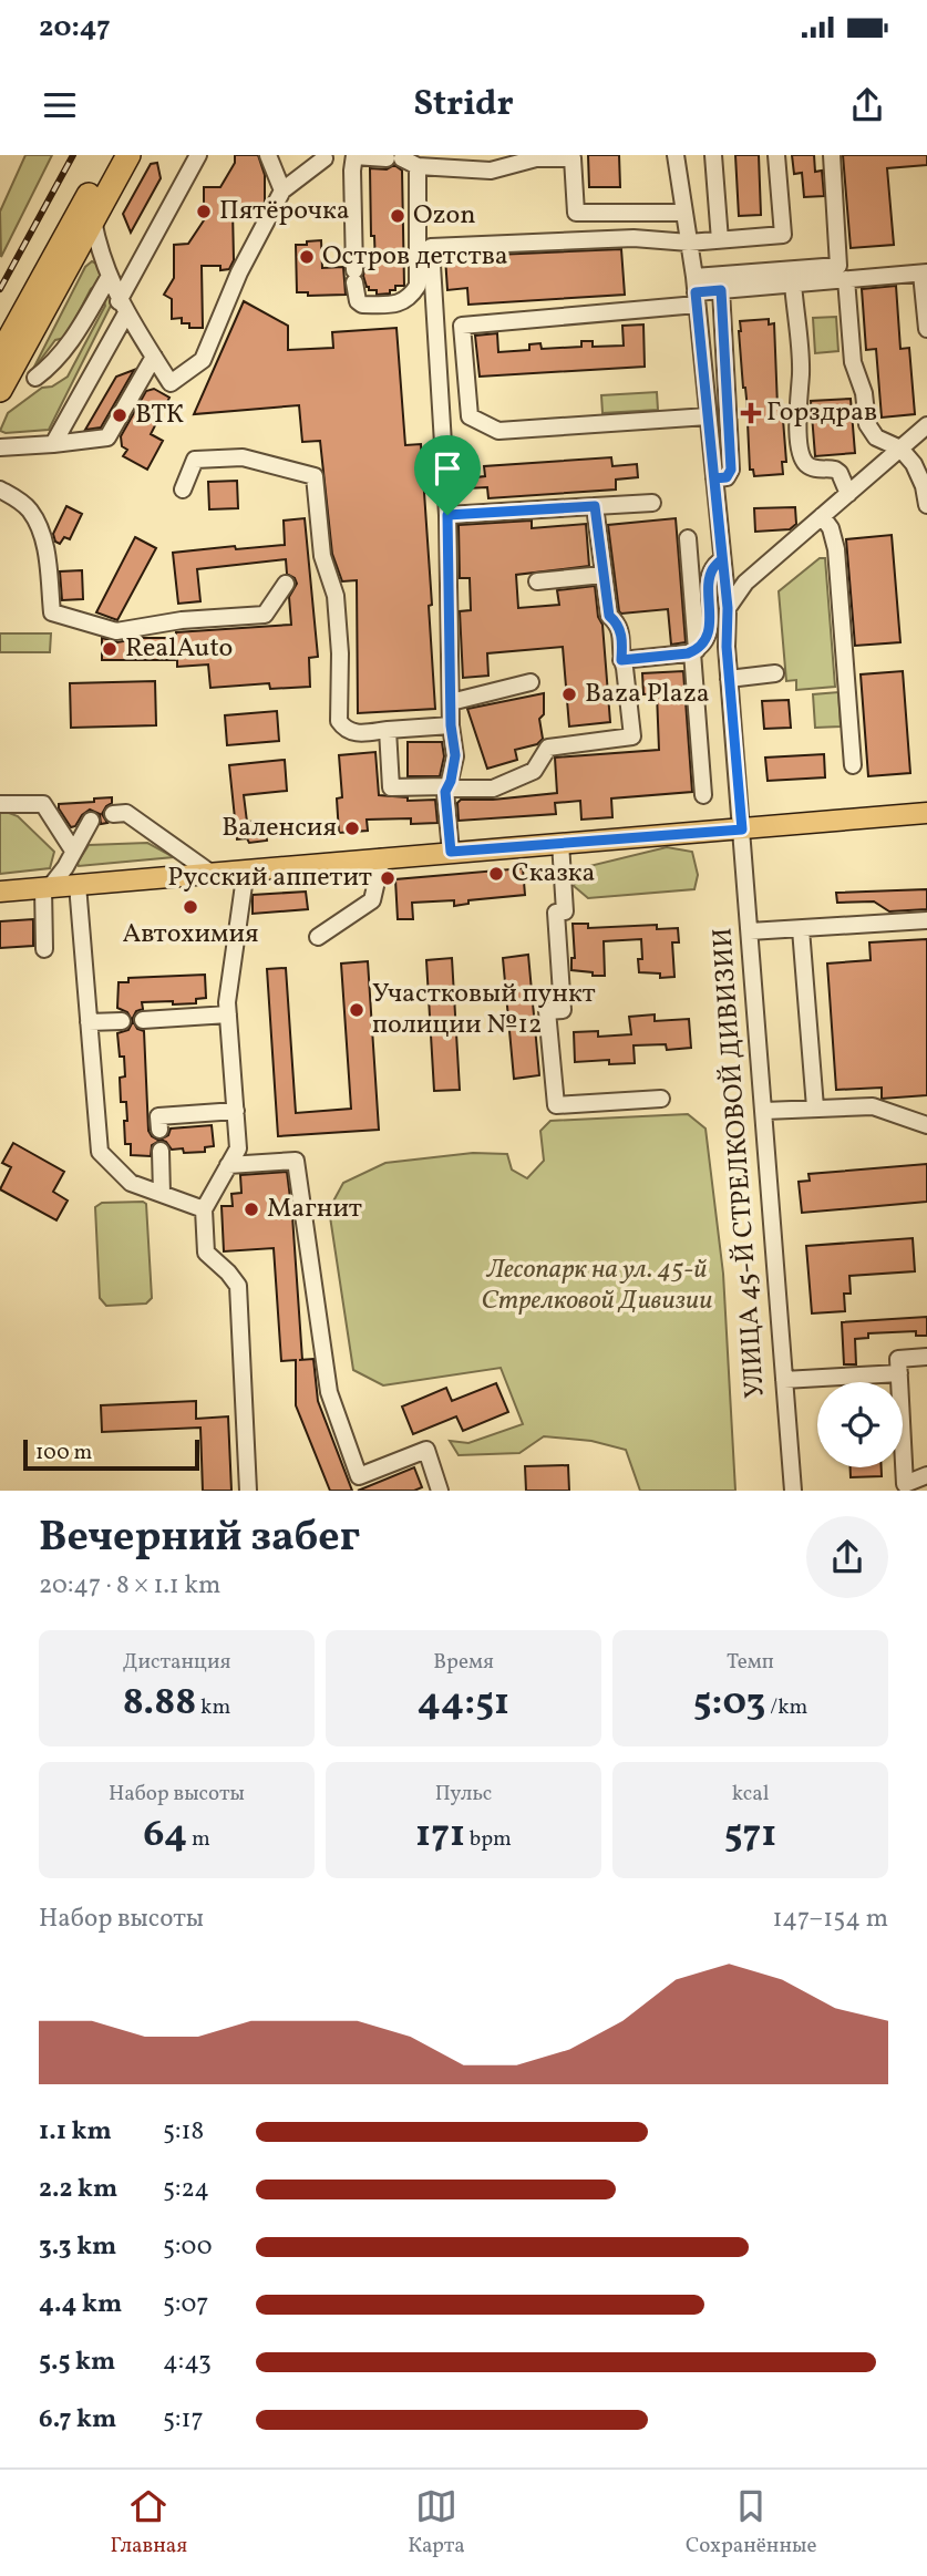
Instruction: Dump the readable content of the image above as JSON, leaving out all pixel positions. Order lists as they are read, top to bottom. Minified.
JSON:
{"streets":{"street":["УЛИЦА 45-Й СТРЕЛКОВОЙ ДИВИЗИИ"]},"parks":["Лесопарк на ул. 45-й Стрелковой Дивизии"],"places":{"other":["Пятёрочка","Ozon","Остров детства","ВТК","RealAuto","Baza Plaza","Валенсия","Сказка","Русский аппетит","Автохимия","Участковый пункт полиции №12","Магнит"],"health":["Горздрав"]},"scale_bar":"100 m","page":{"status":"20:47","header":"Stridr","scale":"100 m","heading":["Вечерний забег","20:47 · 8 × 1.1 km"],"stats":[["Дистанция","8.88 km"],["Время","44:51"],["Темп","5:03 /km"],["Набор высоты","64 m"],["Пульс","171 bpm"],["kcal","571"]],"chart":["Набор высоты","147–154 m"],"list":[{"name":"1.1 km","note":"5:18"},{"name":"2.2 km","note":"5:24"},{"name":"3.3 km","note":"5:00"},{"name":"4.4 km","note":"5:07"},{"name":"5.5 km","note":"4:43"},{"name":"6.7 km","note":"5:17"}],"tabs":["Главная","Карта","Сохранённые"]}}
